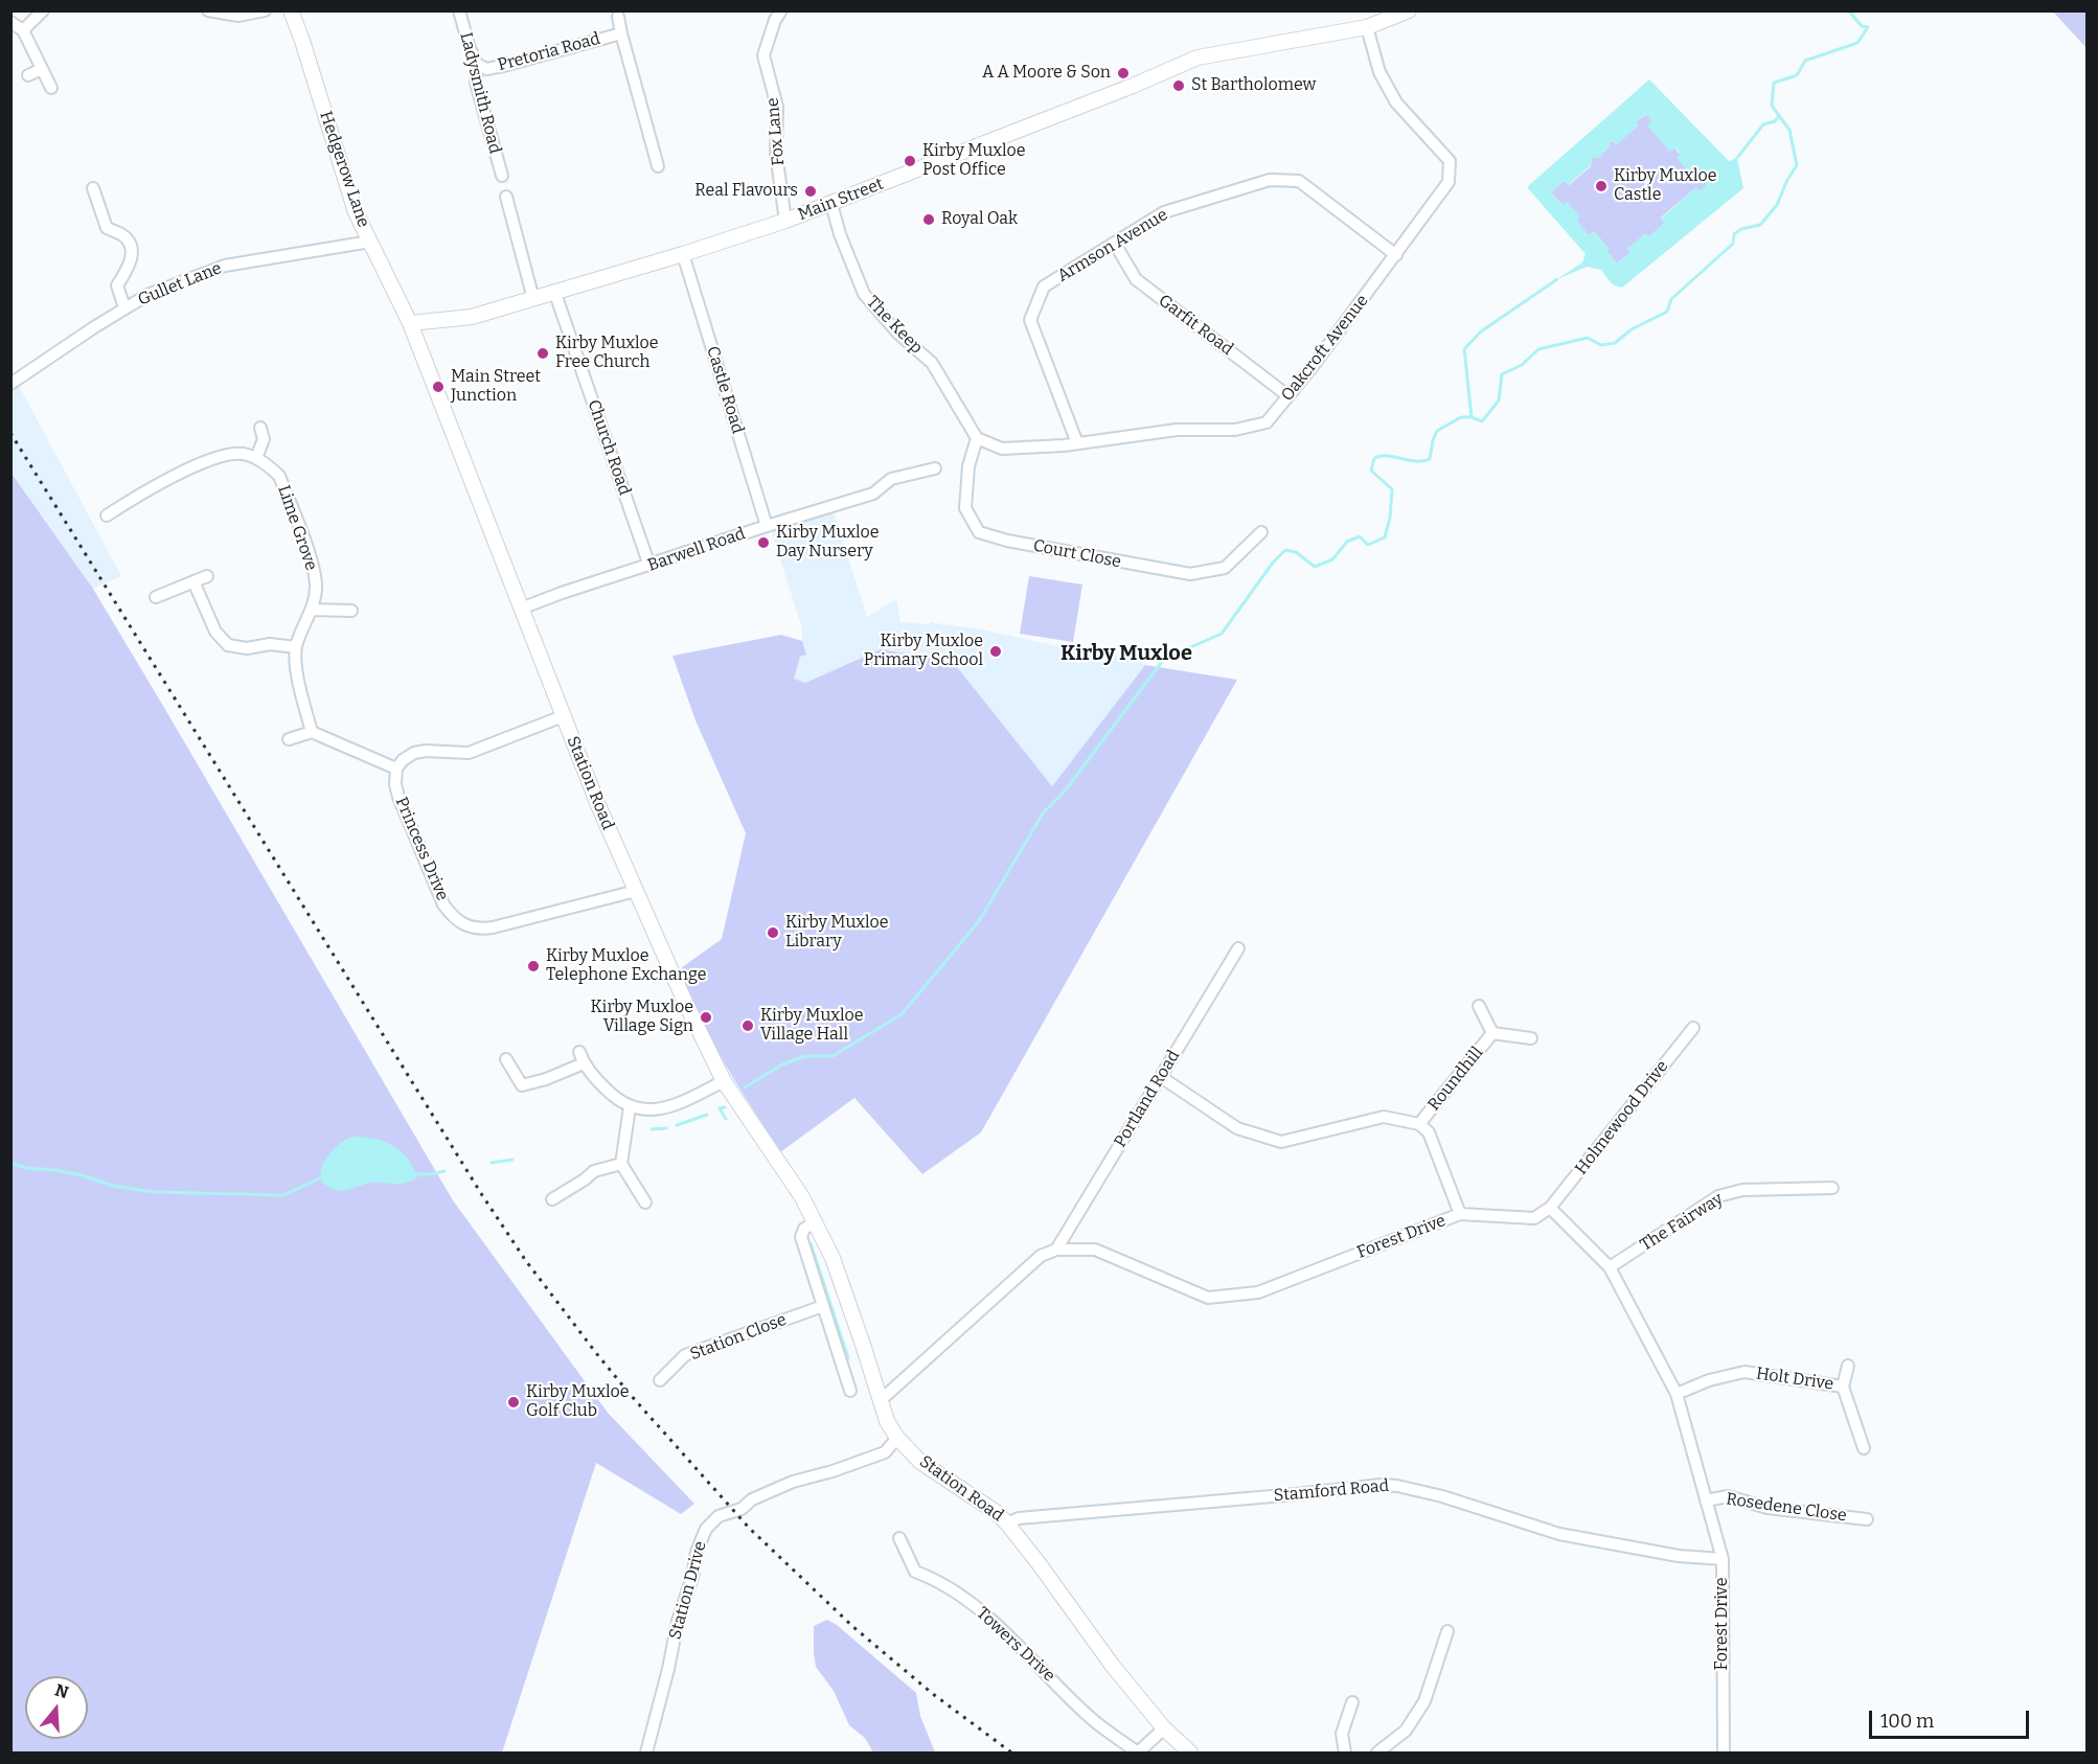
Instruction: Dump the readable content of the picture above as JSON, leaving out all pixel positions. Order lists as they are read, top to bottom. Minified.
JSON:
{"streets":{"street":["Pretoria Road","Ladysmith Road","Fox Lane","Hedgerow Lane","Main Street","Armson Avenue","Gullet Lane","The Keep","Garfit Road","Oakcroft Avenue","Castle Road","Church Road","Lime Grove","Barwell Road","Court Close","Station Road","Princess Drive","Roundhill","Portland Road","Holmewood Drive","The Fairway","Forest Drive","Station Close","Holt Drive","Stamford Road","Rosedene Close","Station Drive","Towers Drive"]},"crossings":[["Pretoria Road","Ladysmith Road"],["Fox Lane","Main Street"],["Hedgerow Lane","Main Street"],["Hedgerow Lane","Gullet Lane"],["Hedgerow Lane","Station Road"],["Main Street","The Keep"],["Main Street","Oakcroft Avenue"],["Main Street","Castle Road"],["Main Street","Church Road"],["Main Street","Station Road"],["Armson Avenue","Garfit Road"],["Armson Avenue","Oakcroft Avenue"],["The Keep","Oakcroft Avenue"],["The Keep","Court Close"],["Garfit Road","Oakcroft Avenue"],["Oakcroft Avenue","Court Close"],["Castle Road","Barwell Road"],["Church Road","Barwell Road"],["Barwell Road","Station Road"],["Station Road","Princess Drive"],["Station Road","Stamford Road"],["Station Road","Station Drive"],["Station Road","Towers Drive"],["Portland Road","Forest Drive"],["Holmewood Drive","Forest Drive"],["The Fairway","Forest Drive"],["Forest Drive","Holt Drive"],["Forest Drive","Stamford Road"],["Forest Drive","Rosedene Close"]],"districts":["Kirby Muxloe"],"places":["A A Moore & Son","St Bartholomew","Kirby Muxloe Post Office","Kirby Muxloe Castle","Real Flavours","Royal Oak","Kirby Muxloe Free Church","Main Street Junction","Kirby Muxloe Day Nursery","Kirby Muxloe Primary School","Kirby Muxloe Library","Kirby Muxloe Telephone Exchange","Kirby Muxloe Village Sign","Kirby Muxloe Village Hall","Kirby Muxloe Golf Club"],"scale_bar":"100 m","north":"top"}
